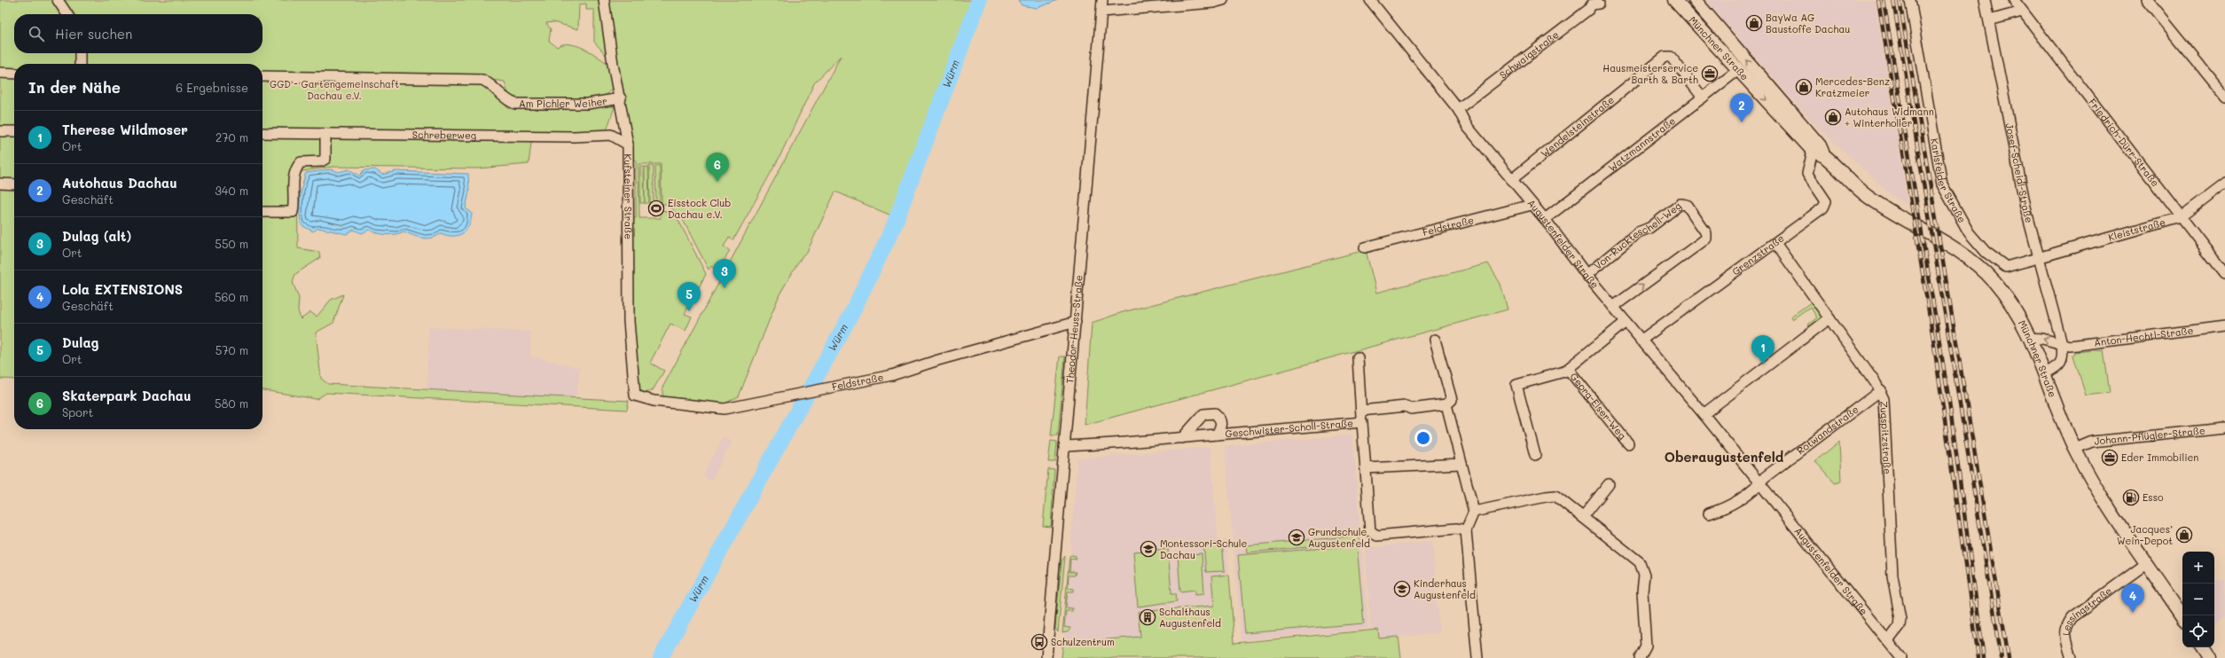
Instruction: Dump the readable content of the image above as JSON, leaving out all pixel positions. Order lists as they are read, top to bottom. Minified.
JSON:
{"streets":{"main road":["Münchner Straße"],"street":["Schwaigstraße","Am Pichler Weiher","Wendelsteinstraße","Schreberweg","Friedrich-Dürr-Straße","Watzmannstraße","Josef-Scheidl-Straße","Karlsfelder Straße","Kufsteiner Straße","Feldstraße","Kleiststraße","Von-Ruckteschell-Weg","Augustenfelder Straße","Grenzstraße","Theodor-Heuss-Straße","Anton-Hechtl-Straße","Georg-Elser-Weg","Geschwister-Scholl-Straße","Rotwandstraße","Johann-Pflügler-Straße","Zugspitzstraße","Lessingstraße"]},"crossings":[["Münchner Straße","Watzmannstraße"],["Münchner Straße","Josef-Scheidl-Straße"],["Münchner Straße","Grenzstraße"],["Münchner Straße","Johann-Pflügler-Straße"],["Münchner Straße","Lessingstraße"],["Schwaigstraße","Augustenfelder Straße"],["Am Pichler Weiher","Kufsteiner Straße"],["Wendelsteinstraße","Watzmannstraße"],["Wendelsteinstraße","Augustenfelder Straße"],["Schreberweg","Kufsteiner Straße"],["Friedrich-Dürr-Straße","Kleiststraße"],["Watzmannstraße","Augustenfelder Straße"],["Josef-Scheidl-Straße","Karlsfelder Straße"],["Josef-Scheidl-Straße","Kleiststraße"],["Josef-Scheidl-Straße","Anton-Hechtl-Straße"],["Karlsfelder Straße","Kleiststraße"],["Kufsteiner Straße","Feldstraße"],["Feldstraße","Augustenfelder Straße"],["Feldstraße","Theodor-Heuss-Straße"],["Von-Ruckteschell-Weg","Augustenfelder Straße"],["Augustenfelder Straße","Grenzstraße"],["Augustenfelder Straße","Rotwandstraße"],["Augustenfelder Straße","Zugspitzstraße"],["Grenzstraße","Zugspitzstraße"],["Theodor-Heuss-Straße","Geschwister-Scholl-Straße"],["Rotwandstraße","Zugspitzstraße"]],"districts":["Oberaugustenfeld"],"water":["Würm"],"parks":["GGD - Gartengemeinschaft Dachau e.V."],"places":{"shop":["BayWa AG Baustoffe Dachau","Mercedes-Benz Kratzmeier","Autohaus Widmann + Winterholler","Jacques’ Wein-Depot"],"office":["Hausmeisterservice Barth & Barth","Eder Immobilien"],"sports":["Eisstock Club Dachau e.V."],"fuel station":["Esso"],"school or university":["Grundschule Augustenfeld","Montessori-Schule Dachau","Kinderhaus Augustenfeld"],"building":["Schalthaus Augustenfeld"],"bus stop":["Schulzentrum"]},"page":{"search":"Hier suchen","heading":["In der Nähe","6 Ergebnisse"],"pins":["2","6","3","5","1","4"],"list":[{"mark":"1","name":"Therese Wildmoser","note":"Ort","value":"270 m"},{"mark":"2","name":"Autohaus Dachau","note":"Geschäft","value":"340 m"},{"mark":"3","name":"Dulag (alt)","note":"Ort","value":"550 m"},{"mark":"4","name":"Lola EXTENSIONS","note":"Geschäft","value":"560 m"},{"mark":"5","name":"Dulag","note":"Ort","value":"570 m"},{"mark":"6","name":"Skaterpark Dachau","note":"Sport","value":"580 m"}],"map_buttons":["+","−"]}}
